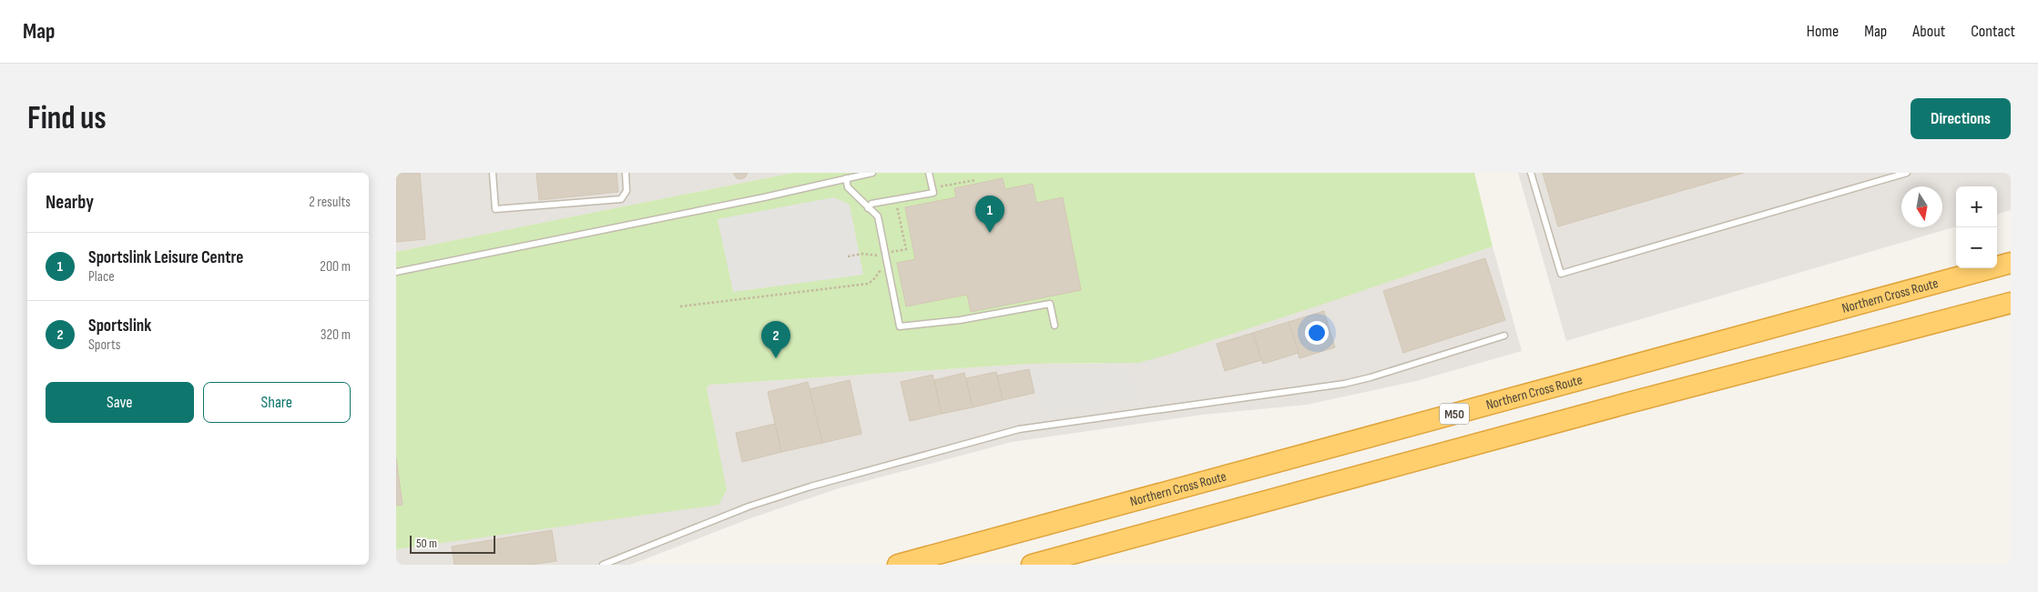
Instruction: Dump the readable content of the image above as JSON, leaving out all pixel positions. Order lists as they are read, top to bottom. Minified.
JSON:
{"streets":{"highway":["Northern Cross Route","M50"]},"scale_bar":"50 m","north":"bottom","page":{"header":"Map","nav":["Home","Map","About","Contact"],"buttons":["Directions",["Save","Share"]],"title":"Find us","heading":["Nearby","2 results"],"map_buttons":["+","−"],"pins":["1","2"],"list":[{"mark":"1","name":"Sportslink Leisure Centre","note":"Place","value":"200 m"},{"mark":"2","name":"Sportslink","note":"Sports","value":"320 m"}],"scale":"50 m"}}
